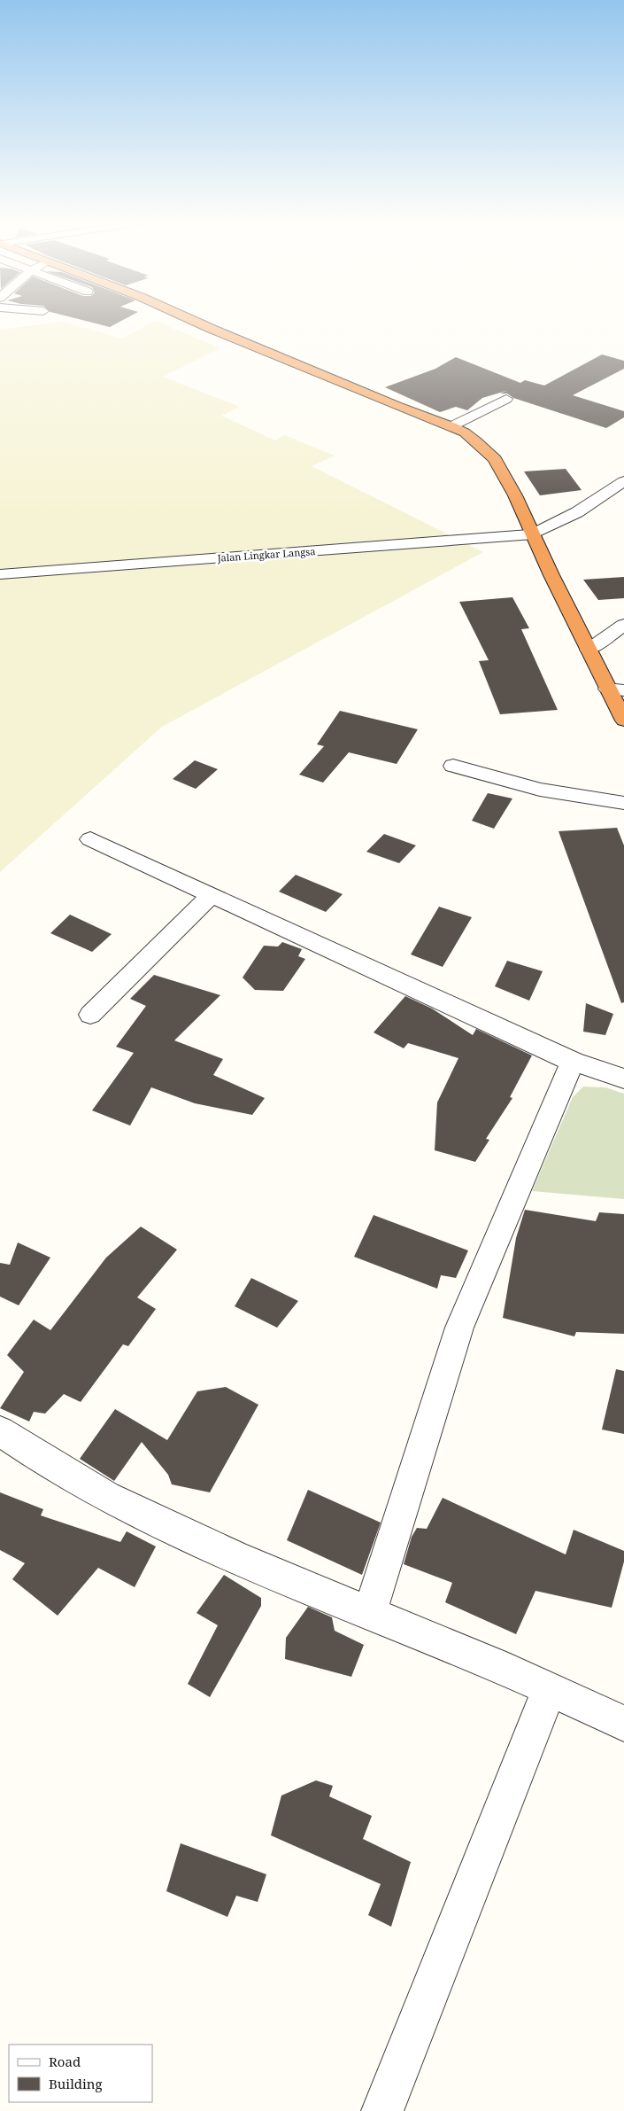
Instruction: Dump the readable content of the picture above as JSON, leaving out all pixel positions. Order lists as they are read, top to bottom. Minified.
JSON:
{"streets":{"street":["Jalan Lingkar Langsa"]},"legend":["Road","Building"]}
